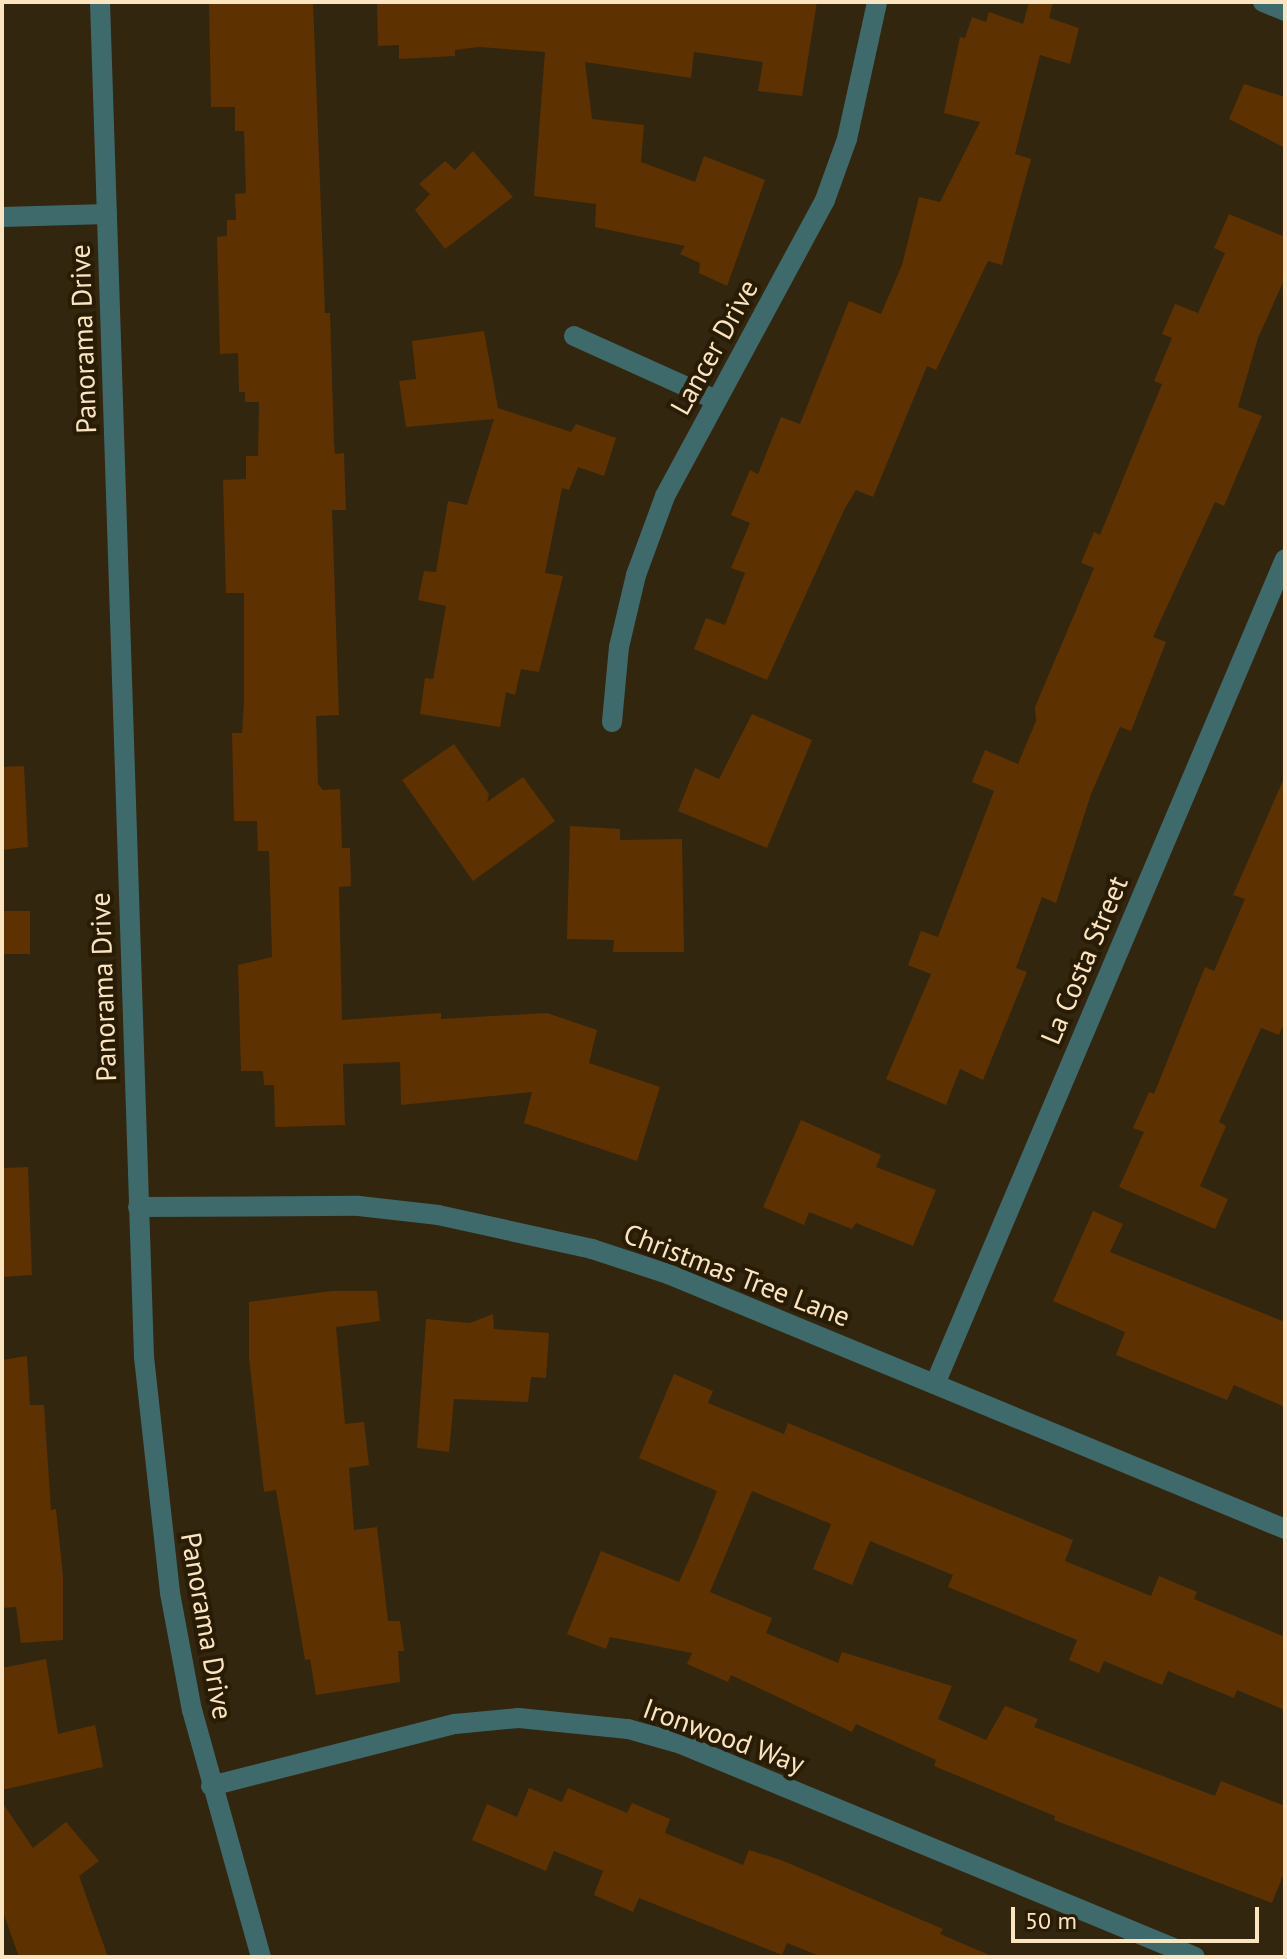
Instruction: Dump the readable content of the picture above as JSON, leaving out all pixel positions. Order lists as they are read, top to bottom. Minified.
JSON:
{"streets":{"street":["Panorama Drive","Lancer Drive","La Costa Street","Christmas Tree Lane","Ironwood Way"]},"crossings":[["Panorama Drive","Christmas Tree Lane"],["Panorama Drive","Ironwood Way"],["La Costa Street","Christmas Tree Lane"]],"scale_bar":"50 m"}
